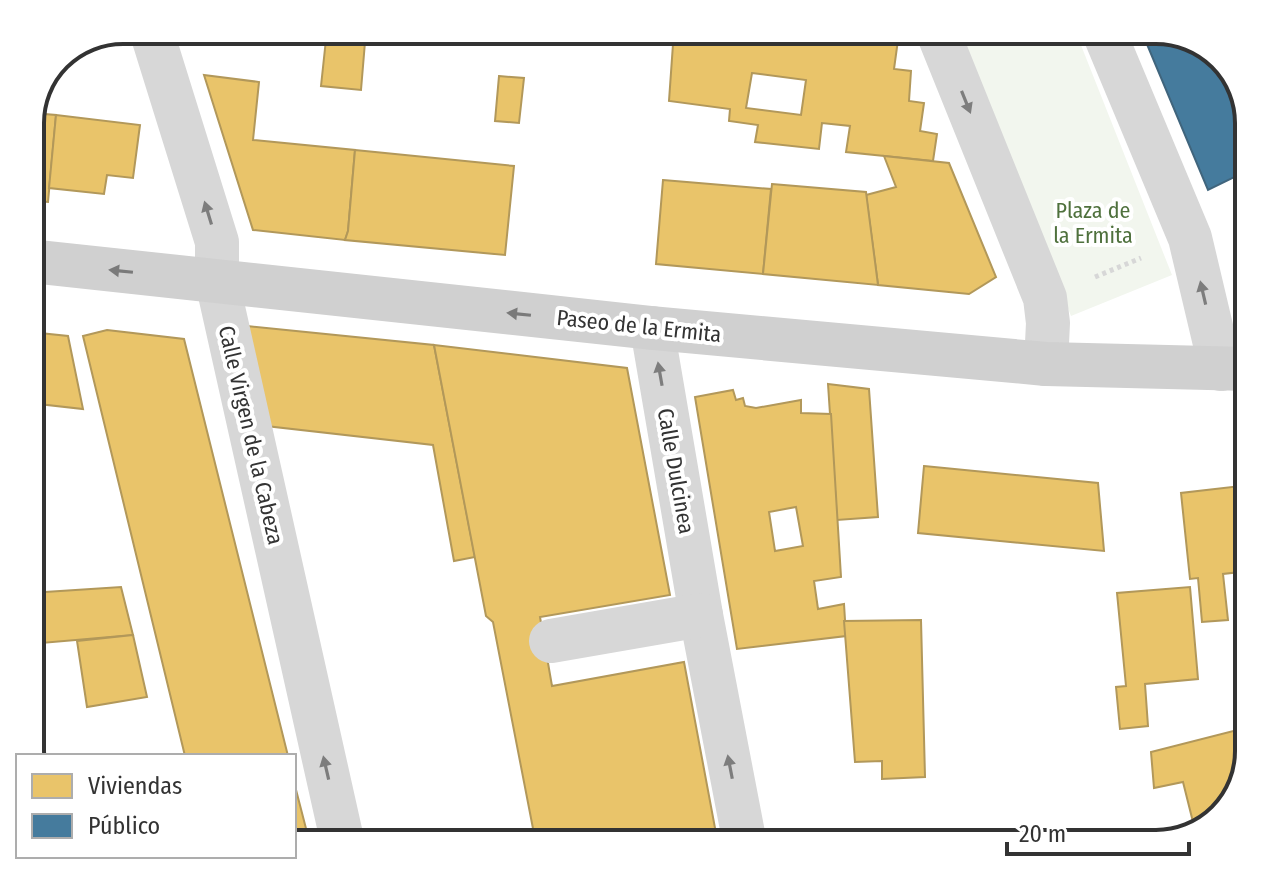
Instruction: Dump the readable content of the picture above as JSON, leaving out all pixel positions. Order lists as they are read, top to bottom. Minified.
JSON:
{"streets":{"street":["Paseo de la Ermita","Calle Virgen de la Cabeza","Calle Dulcinea"]},"crossings":[["Paseo de la Ermita","Calle Virgen de la Cabeza"],["Paseo de la Ermita","Calle Dulcinea"]],"one_way":["Paseo de la Ermita","Calle Virgen de la Cabeza","Calle Dulcinea"],"parks":["Plaza de la Ermita"],"legend":["Viviendas","Público"],"scale_bar":"20 m"}
